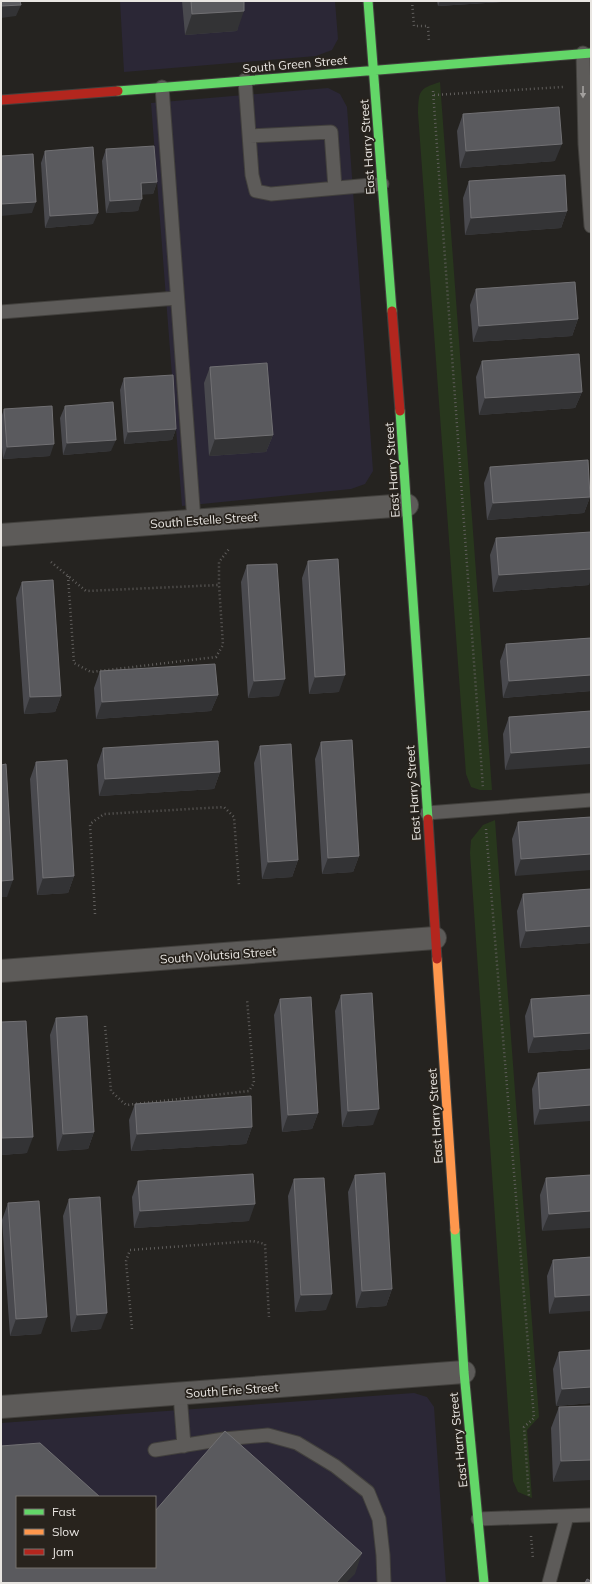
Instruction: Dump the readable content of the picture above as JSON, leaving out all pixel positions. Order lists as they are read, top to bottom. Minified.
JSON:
{"streets":{"main road":["South Green Street","East Harry Street"],"street":["South Estelle Street","South Volutsia Street","South Erie Street"]},"crossings":[["South Green Street","East Harry Street"],["East Harry Street","South Estelle Street"],["East Harry Street","South Volutsia Street"],["East Harry Street","South Erie Street"]],"legend":["Fast","Slow","Jam"]}
